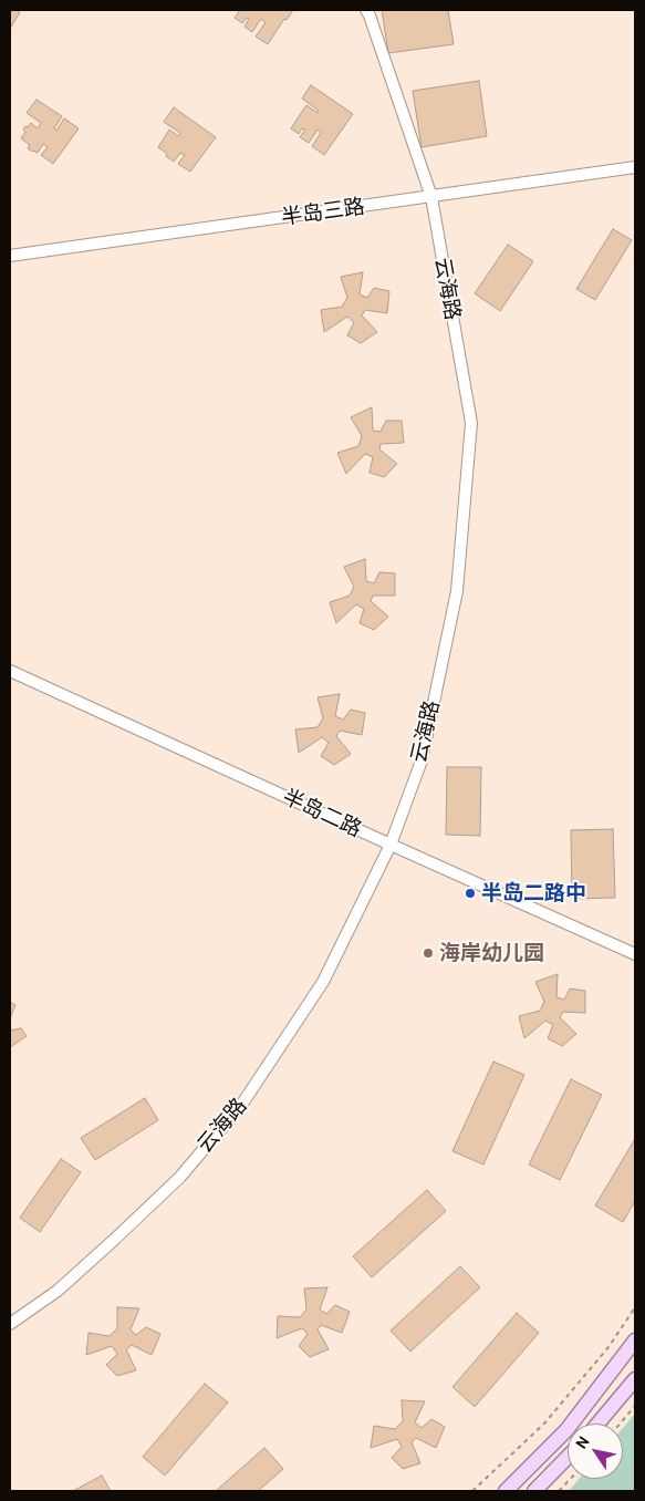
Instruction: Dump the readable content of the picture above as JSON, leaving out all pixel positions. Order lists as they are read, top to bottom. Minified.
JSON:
{"streets":{"street":["半岛三路","云海路","半岛二路"]},"crossings":[["半岛三路","云海路"],["云海路","半岛二路"]],"places":["半岛二路中","海岸幼儿园"],"north":"top left"}
